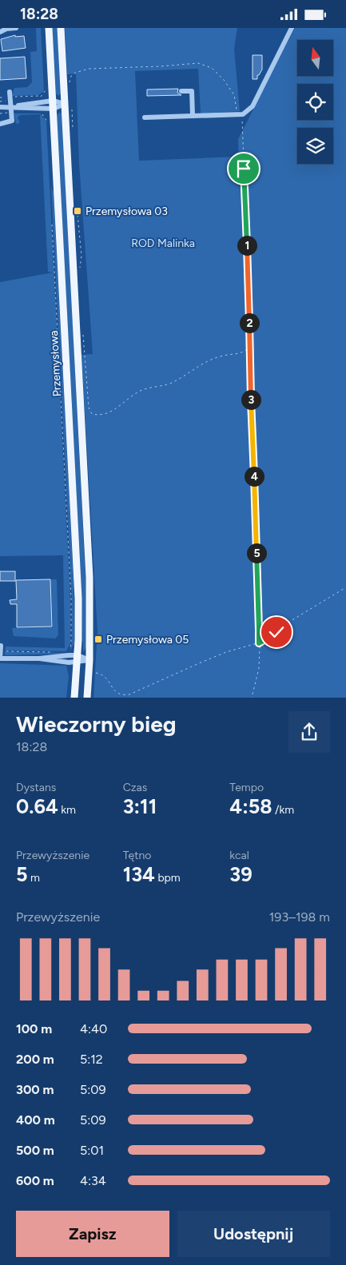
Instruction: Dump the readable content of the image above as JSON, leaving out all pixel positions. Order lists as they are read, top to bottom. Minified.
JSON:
{"streets":{"main road":["Przemysłowa"]},"parks":["ROD Malinka"],"places":{"transit":["Przemysłowa 03","Przemysłowa 05"]},"north":"top","page":{"status":"18:28","pins":["1","2","3","4","5"],"heading":["Wieczorny bieg","18:28"],"stats":[["Dystans","0.64 km"],["Czas","3:11"],["Tempo","4:58 /km"],["Przewyższenie","5 m"],["Tętno","134 bpm"],["kcal","39"]],"chart":["Przewyższenie","193–198 m"],"list":[{"name":"100 m","note":"4:40"},{"name":"200 m","note":"5:12"},{"name":"300 m","note":"5:09"},{"name":"400 m","note":"5:09"},{"name":"500 m","note":"5:01"},{"name":"600 m","note":"4:34"}],"buttons":["Zapisz","Udostępnij"]}}
